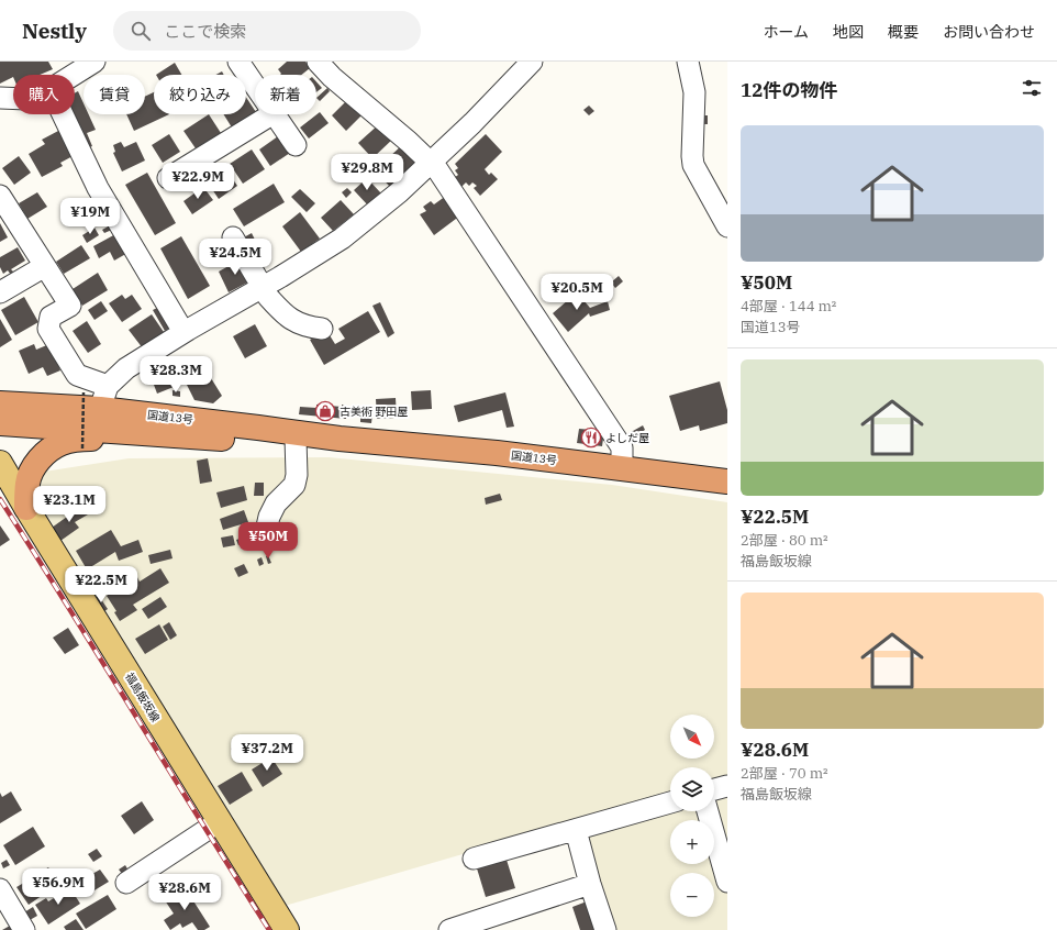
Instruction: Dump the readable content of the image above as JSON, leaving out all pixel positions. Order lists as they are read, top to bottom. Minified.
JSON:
{"streets":{"highway":["国道13号"],"main road":["福島飯坂線"]},"places":{"shop":["古美術 野田屋"],"restaurant":["よしだ屋"]},"north":"bottom right","page":{"header":"Nestly","search":"ここで検索","nav":["ホーム","地図","概要","お問い合わせ"],"heading":"12件の物件","chip":["購入","賃貸","絞り込み","新着"],"list":[{"name":"¥50M","note":"4部屋 · 144 m² · 国道13号"},{"name":"¥22.5M","note":"2部屋 · 80 m² · 福島飯坂線"},{"name":"¥28.6M","note":"2部屋 · 70 m² · 福島飯坂線"}],"price":["¥29.8M","¥22.9M","¥19M","¥24.5M","¥20.5M","¥28.3M","¥23.1M","¥50M","¥22.5M","¥37.2M","¥56.9M","¥28.6M"],"map_buttons":["+","−"]}}
